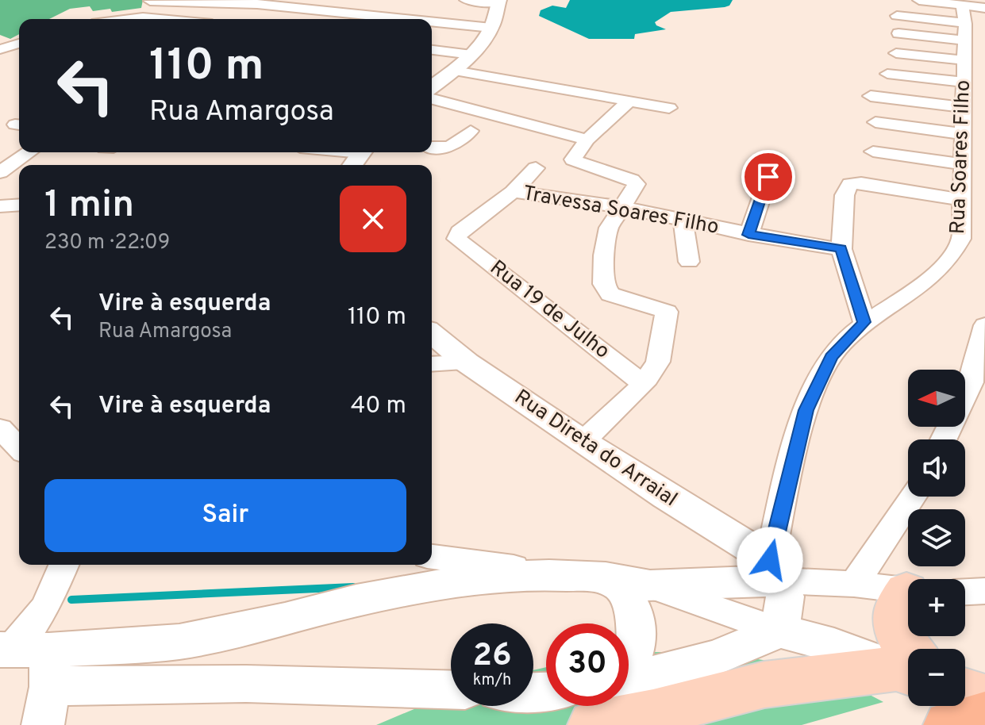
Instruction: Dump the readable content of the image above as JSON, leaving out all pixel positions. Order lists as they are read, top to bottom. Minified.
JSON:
{"streets":{"street":["Rua Soares Filho","Travessa Soares Filho","Rua 19 de Julho","Rua Direta do Arraial"]},"crossings":[["Rua Soares Filho","Rua Direta do Arraial"],["Travessa Soares Filho","Rua 19 de Julho"]],"north":"left","page":{"turn":["110 m","Rua Amargosa"],"heading":["1 min","230 m · 22:09"],"list":[{"name":"Vire à esquerda","note":"Rua Amargosa","value":"110 m"},{"name":"Vire à esquerda","value":"40 m"}],"map_buttons":["+","−"],"buttons":"Sair","speed":"26 km/h","limit":"30"}}
